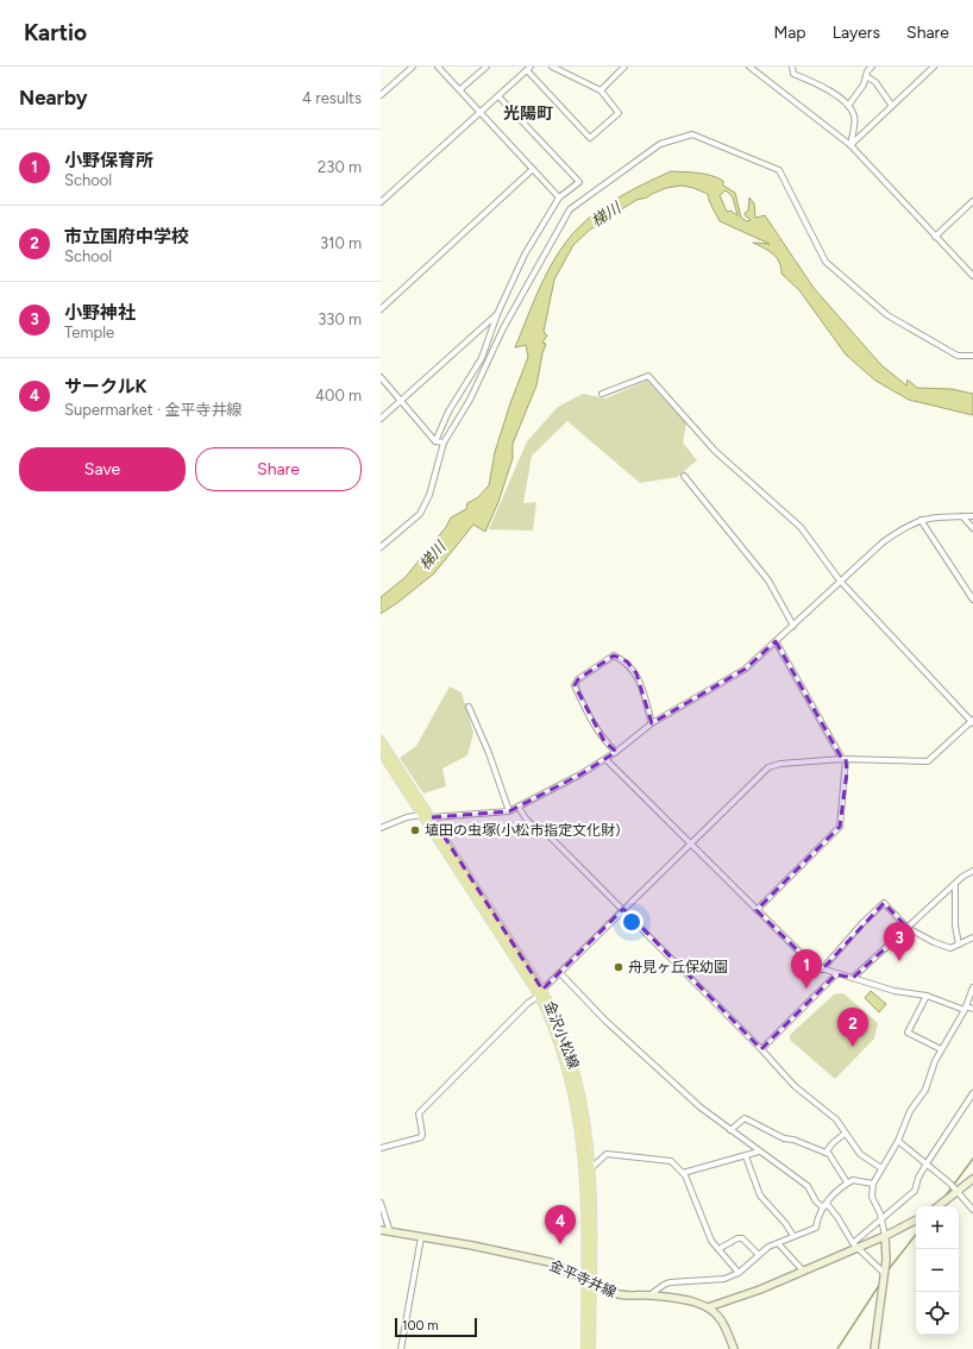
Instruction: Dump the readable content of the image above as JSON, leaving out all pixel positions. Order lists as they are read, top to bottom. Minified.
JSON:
{"streets":{"main road":["金沢小松線"],"street":["金平寺井線"]},"crossings":[["金沢小松線","金平寺井線"]],"districts":["光陽町"],"water":["梯川"],"places":["埴田の虫塚(小松市指定文化財)","舟見ヶ丘保幼園"],"scale_bar":"100 m","page":{"header":"Kartio","nav":["Map","Layers","Share"],"heading":["Nearby","4 results"],"list":[{"mark":"1","name":"小野保育所","note":"School","value":"230 m"},{"mark":"2","name":"市立国府中学校","note":"School","value":"310 m"},{"mark":"3","name":"小野神社","note":"Temple","value":"330 m"},{"mark":"4","name":"サークルK","note":"Supermarket · 金平寺井線","value":"400 m"}],"buttons":["Save","Share"],"pins":["3","1","2","4"],"map_buttons":["+","−"],"scale":"100 m"}}
